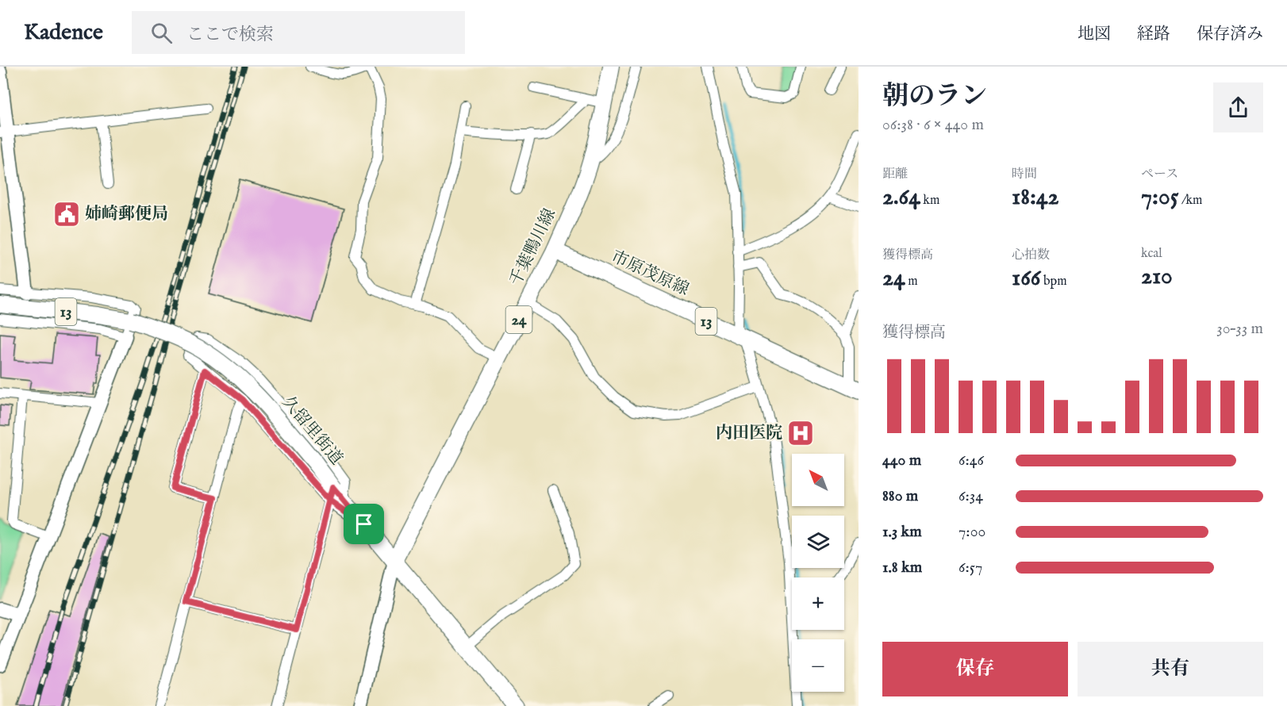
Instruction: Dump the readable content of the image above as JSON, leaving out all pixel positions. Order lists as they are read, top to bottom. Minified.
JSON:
{"streets":{"main road":["千葉鴨川線","市原茂原線","13","24","久留里街道"]},"crossings":[["千葉鴨川線","市原茂原線"],["千葉鴨川線","久留里街道"]],"places":{"public building":["姉崎郵便局"],"hospital":["内田医院"]},"north":"top left","page":{"header":"Kadence","search":"ここで検索","nav":["地図","経路","保存済み"],"heading":["朝のラン","06:38 · 6 × 440 m"],"stats":[["距離","2.64 km"],["時間","18:42"],["ペース","7:05 /km"],["獲得標高","24 m"],["心拍数","166 bpm"],["kcal","210"]],"chart":["獲得標高","30–33 m"],"list":[{"name":"440 m","note":"6:46"},{"name":"880 m","note":"6:34"},{"name":"1.3 km","note":"7:00"},{"name":"1.8 km","note":"6:57"}],"map_buttons":["+","−"],"buttons":["保存","共有"]}}
